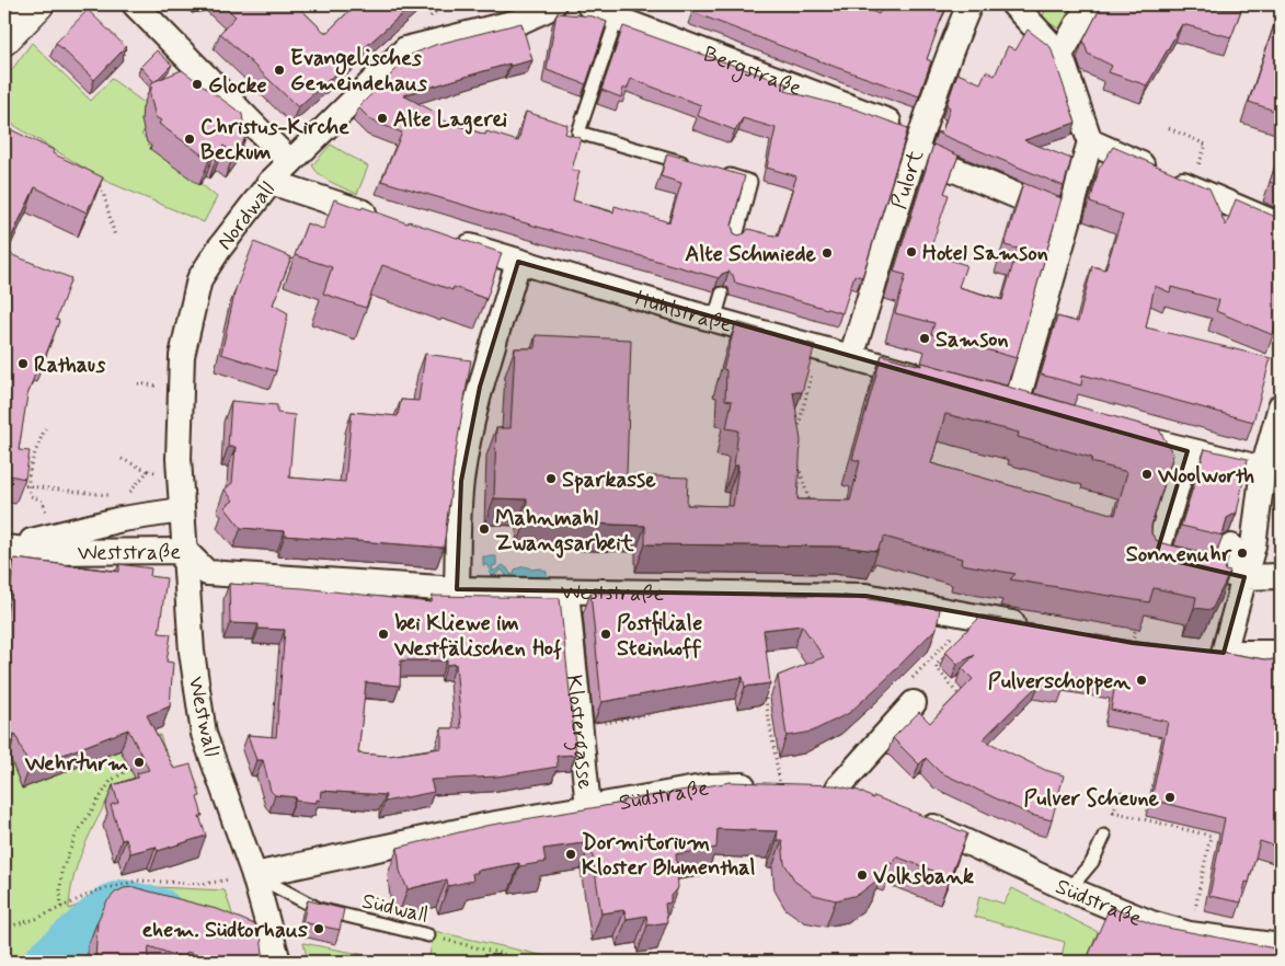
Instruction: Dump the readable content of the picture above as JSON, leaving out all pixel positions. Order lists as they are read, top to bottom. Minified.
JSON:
{"streets":{"street":["Bergstraße","Pulort","Nordwall","Hühlstraße","Weststraße","Westwall","Klostergasse","Südstraße"],"lane":["Südwall"]},"crossings":[["Bergstraße","Pulort"],["Pulort","Hühlstraße"],["Nordwall","Weststraße"],["Nordwall","Westwall"],["Weststraße","Westwall"],["Weststraße","Klostergasse"],["Westwall","Südstraße"],["Westwall","Südwall"],["Klostergasse","Südstraße"],["Südstraße","Südwall"]],"places":["Evangelisches Gemeindehaus","Glocke","Alte Lagerei","Christus-Kirche Beckum","Hotel Samson","Alte Schmiede","Samson","Rathaus","Woolworth","Sparkasse","Mahnmahl Zwangsarbeit","Sonnenuhr","bei Kliewe im Westfälischen Hof","Postfiliale Steinhoff","Pulverschoppen","Wehrturm","Pulver Scheune","Dormitorium Kloster Blumenthal","Volksbank","ehem. Südtorhaus"]}
